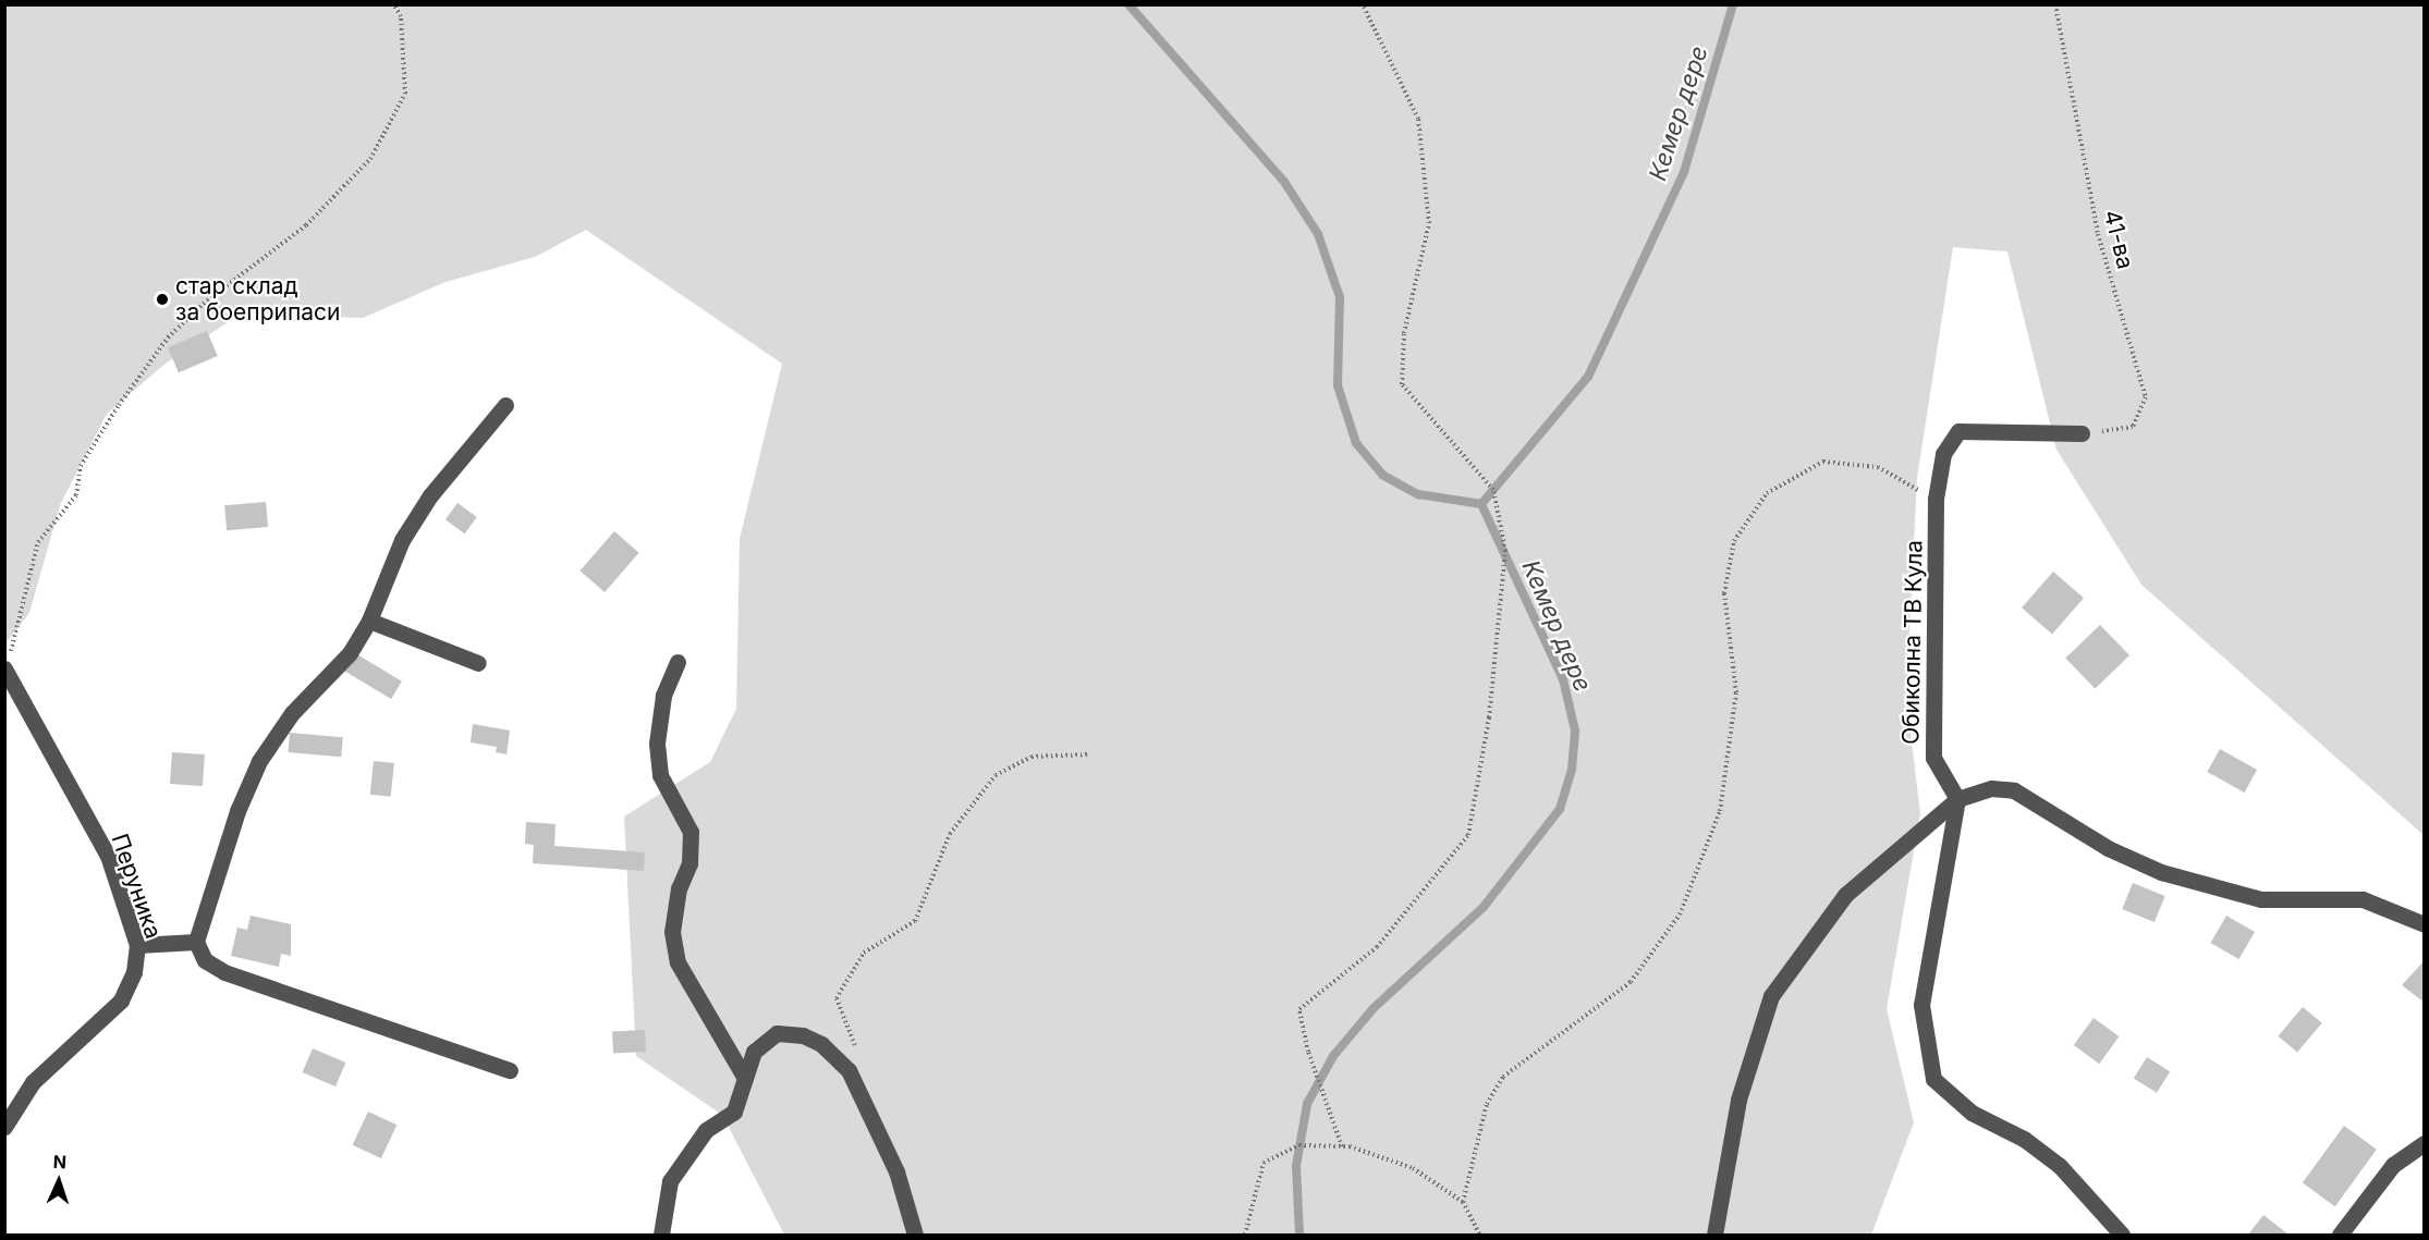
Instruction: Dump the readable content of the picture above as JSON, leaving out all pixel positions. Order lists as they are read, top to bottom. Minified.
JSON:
{"streets":{"street":["Обиколна ТВ Кула","Перуника"],"path":["41-ва"]},"crossings":[["41-ва","Обиколна ТВ Кула"]],"water":["Кемер дере"],"places":["стар склад за боеприпаси"],"north":"top"}
